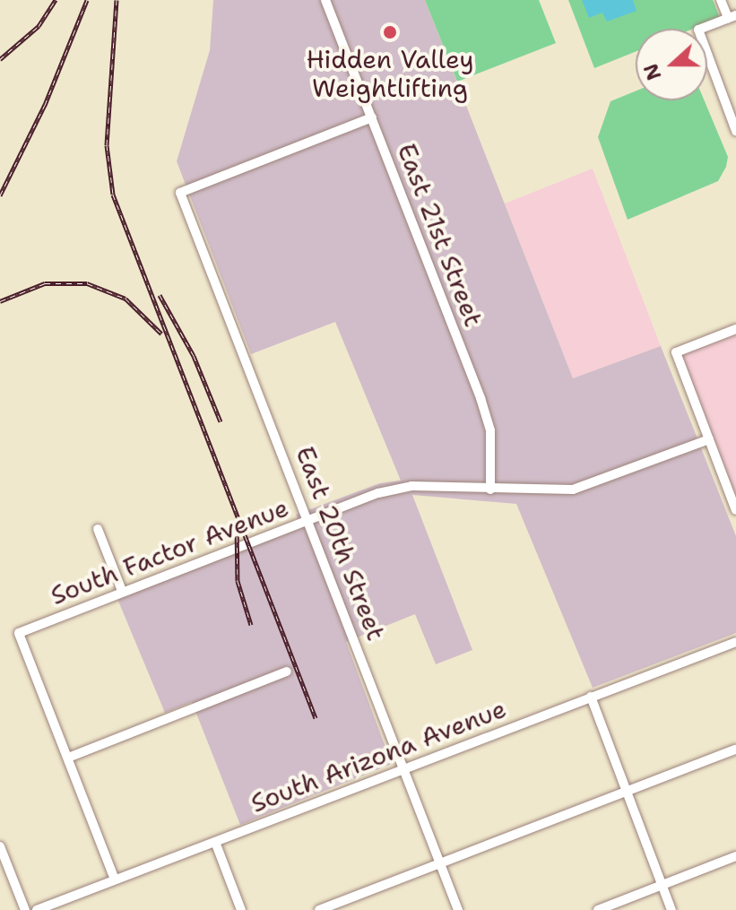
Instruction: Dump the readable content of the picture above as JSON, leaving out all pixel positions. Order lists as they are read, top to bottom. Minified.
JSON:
{"streets":{"street":["East 21st Street","East 20th Street","South Factor Avenue","South Arizona Avenue"]},"crossings":[["East 21st Street","East 20th Street"],["East 21st Street","South Factor Avenue"],["East 20th Street","South Factor Avenue"],["East 20th Street","South Arizona Avenue"]],"places":["Hidden Valley Weightlifting"],"north":"left"}
